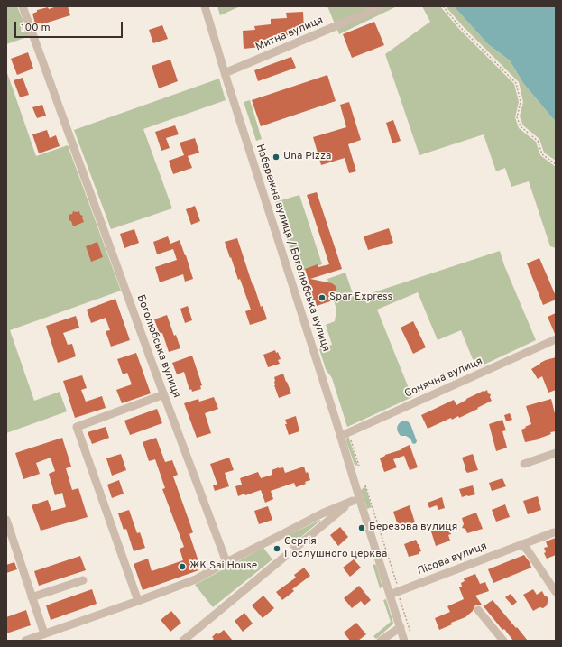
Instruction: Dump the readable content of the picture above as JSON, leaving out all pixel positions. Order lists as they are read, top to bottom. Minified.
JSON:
{"streets":{"street":["Митна вулиця","Набережна вулиця / Боголюбська вулиця","Боголюбська вулиця","Сонячна вулиця","Лісова вулиця"]},"crossings":[["Митна вулиця","Набережна вулиця / Боголюбська вулиця"],["Набережна вулиця / Боголюбська вулиця","Сонячна вулиця"],["Набережна вулиця / Боголюбська вулиця","Лісова вулиця"]],"places":["Una Pizza","Spar Express","Березова вулиця","Сергія Послушного церква","ЖК Sai House"],"scale_bar":"100 m"}
